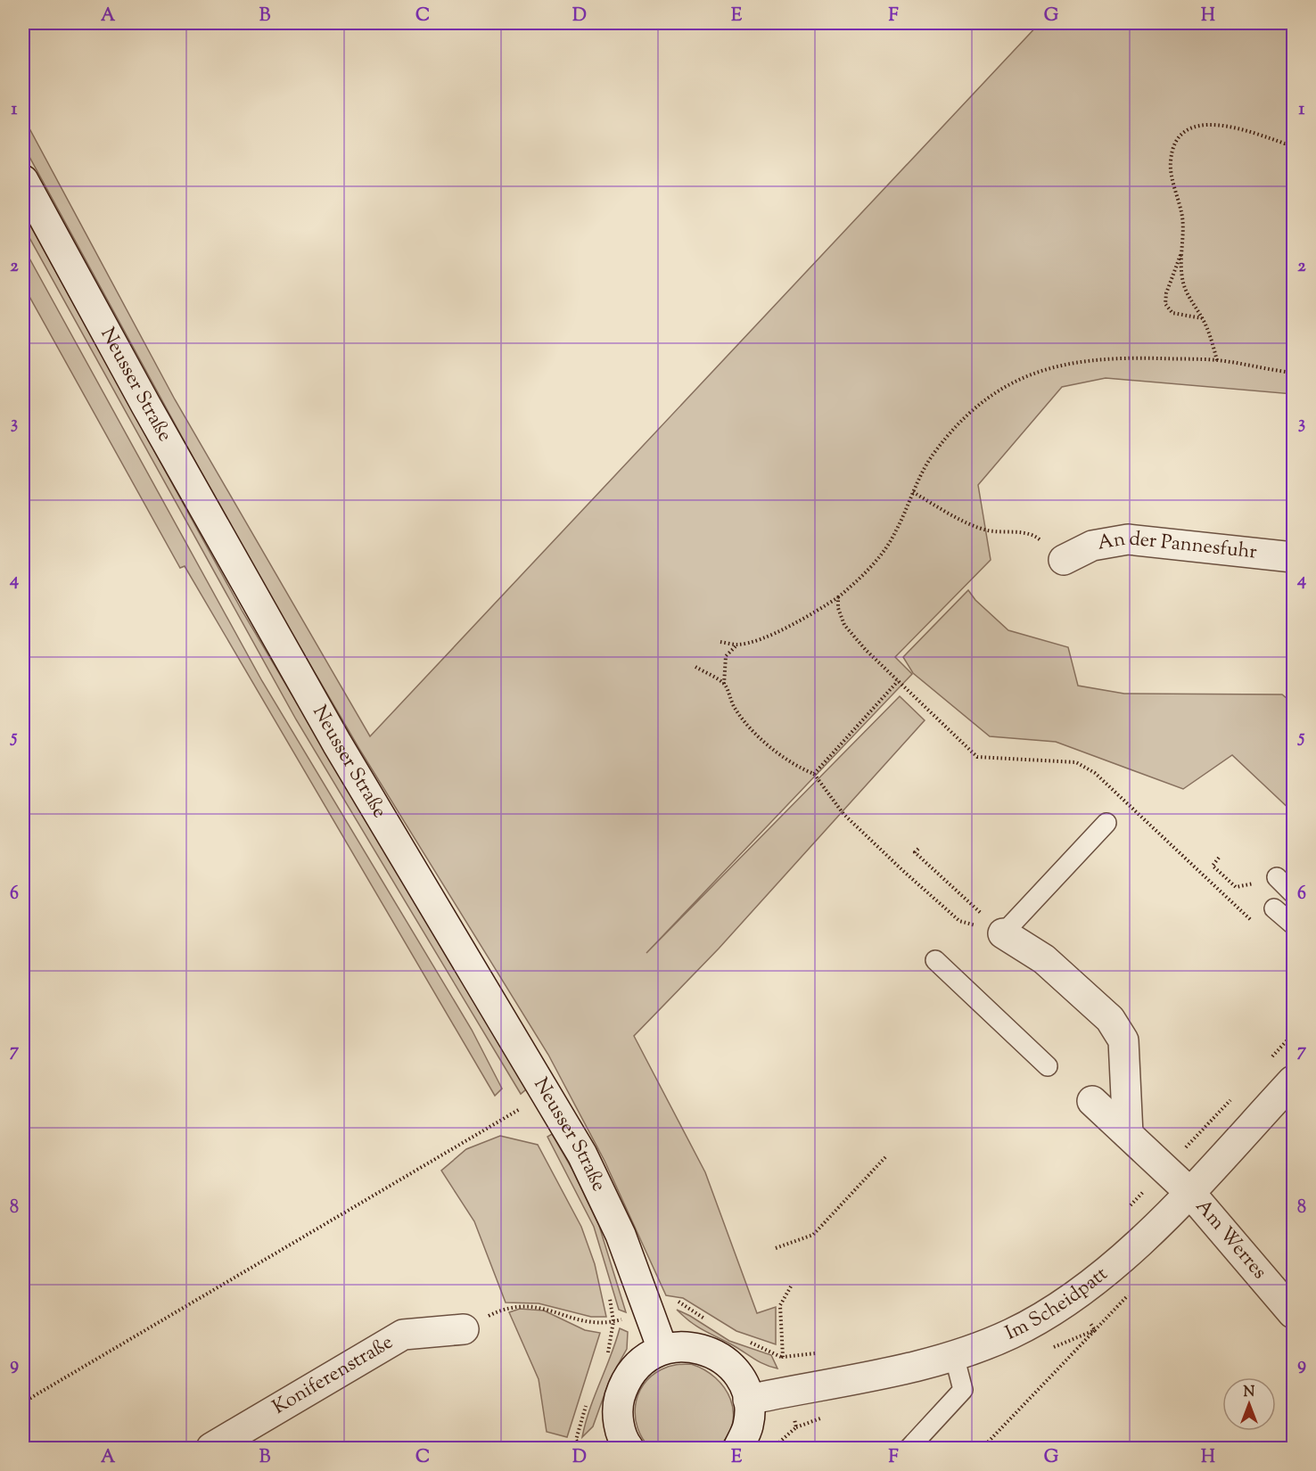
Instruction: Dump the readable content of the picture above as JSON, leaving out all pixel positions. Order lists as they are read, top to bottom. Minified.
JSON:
{"streets":{"street":["Neusser Straße","An der Pannesfuhr","Am Werres","Im Scheidpatt","Koniferenstraße"]},"crossings":[["Am Werres","Im Scheidpatt"]],"north":"top","grid":{"columns":["A","B","C","D","E","F","G","H"],"rows":["1","2","3","4","5","6","7","8","9"]}}
